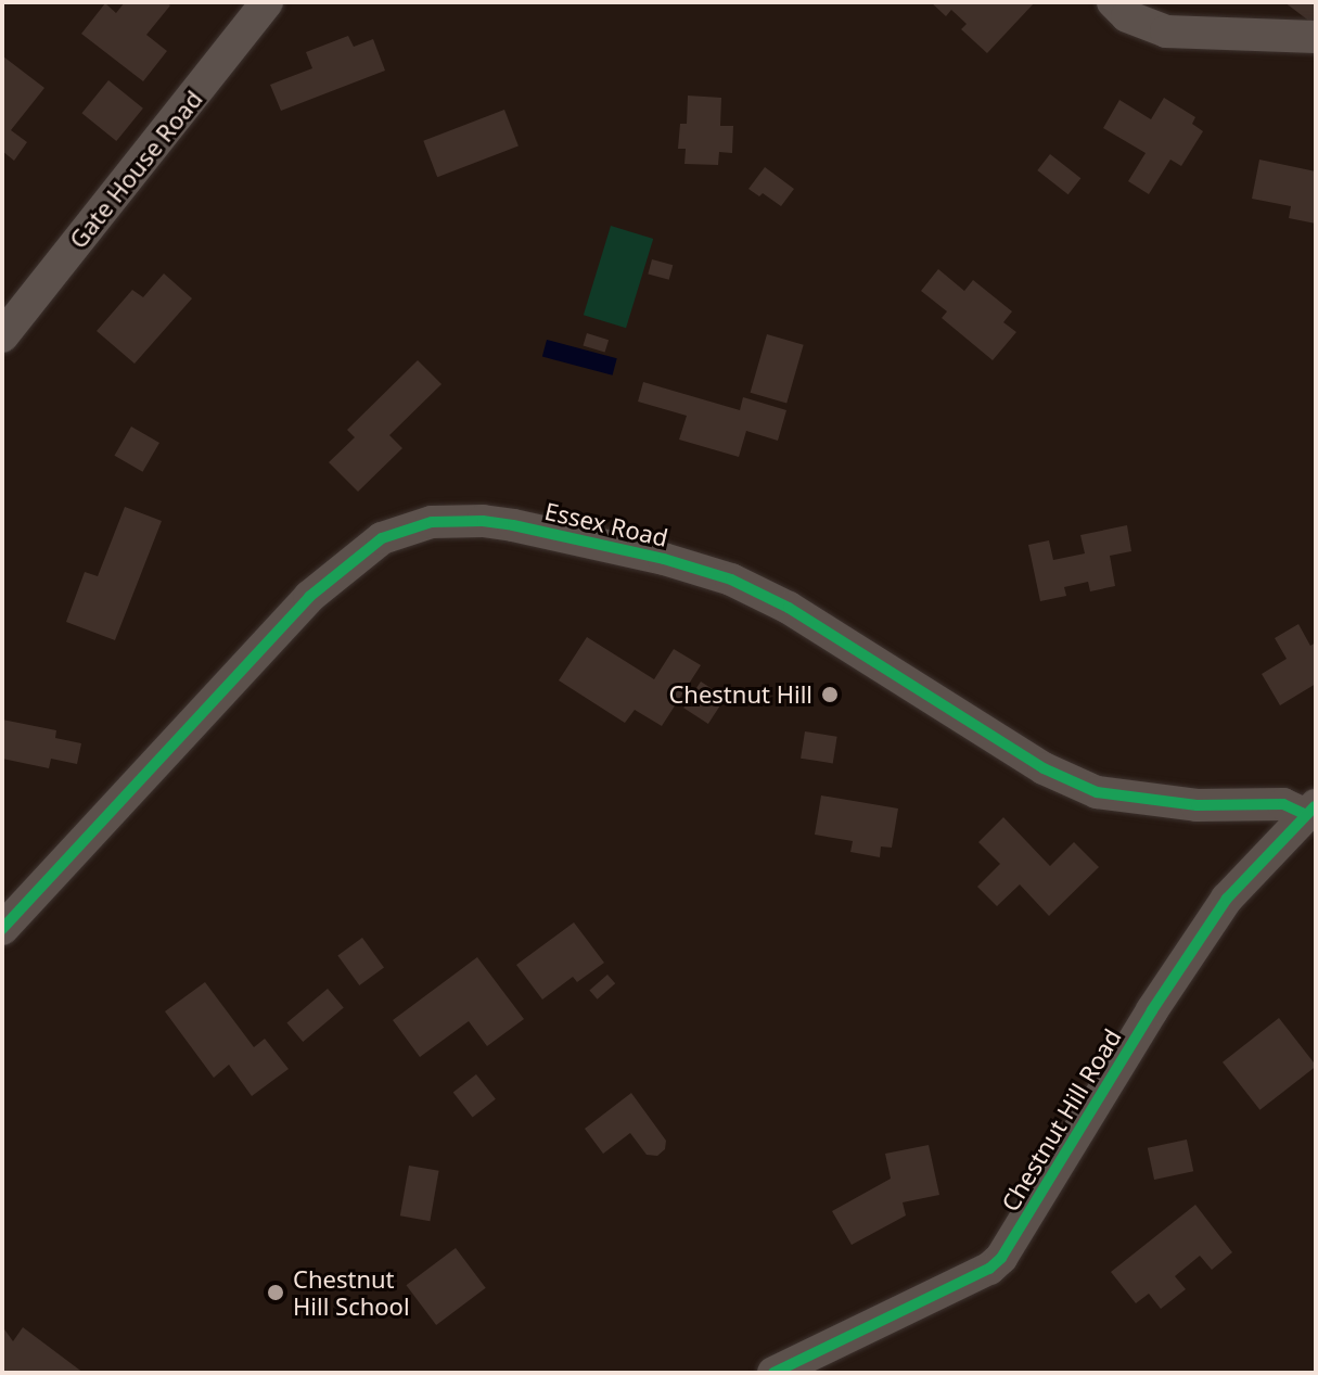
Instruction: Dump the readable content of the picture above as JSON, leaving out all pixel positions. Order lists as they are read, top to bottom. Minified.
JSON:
{"streets":{"street":["Gate House Road","Essex Road","Chestnut Hill Road"]},"crossings":[["Essex Road","Chestnut Hill Road"]],"places":["Chestnut Hill","Chestnut Hill School"]}
